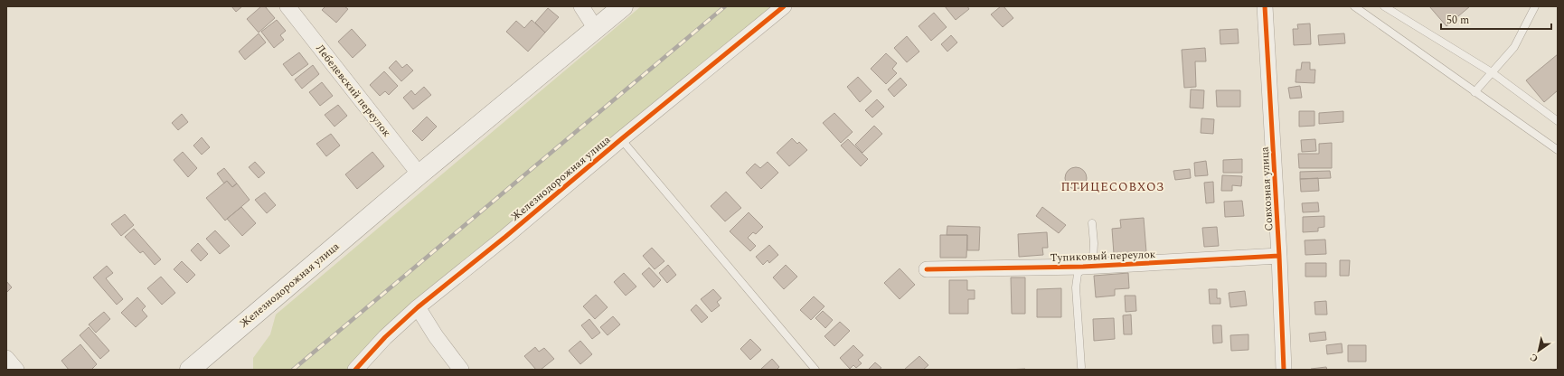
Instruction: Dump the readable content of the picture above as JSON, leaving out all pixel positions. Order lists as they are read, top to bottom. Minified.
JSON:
{"streets":{"main road":["Железнодорожная улица"],"street":["Лебедевский переулок","Совхозная улица","Тупиковый переулок"]},"crossings":[["Лебедевский переулок","Железнодорожная улица"],["Совхозная улица","Тупиковый переулок"]],"districts":["ПТИЦЕСОВХОЗ"],"scale_bar":"50 m","north":"bottom left"}
